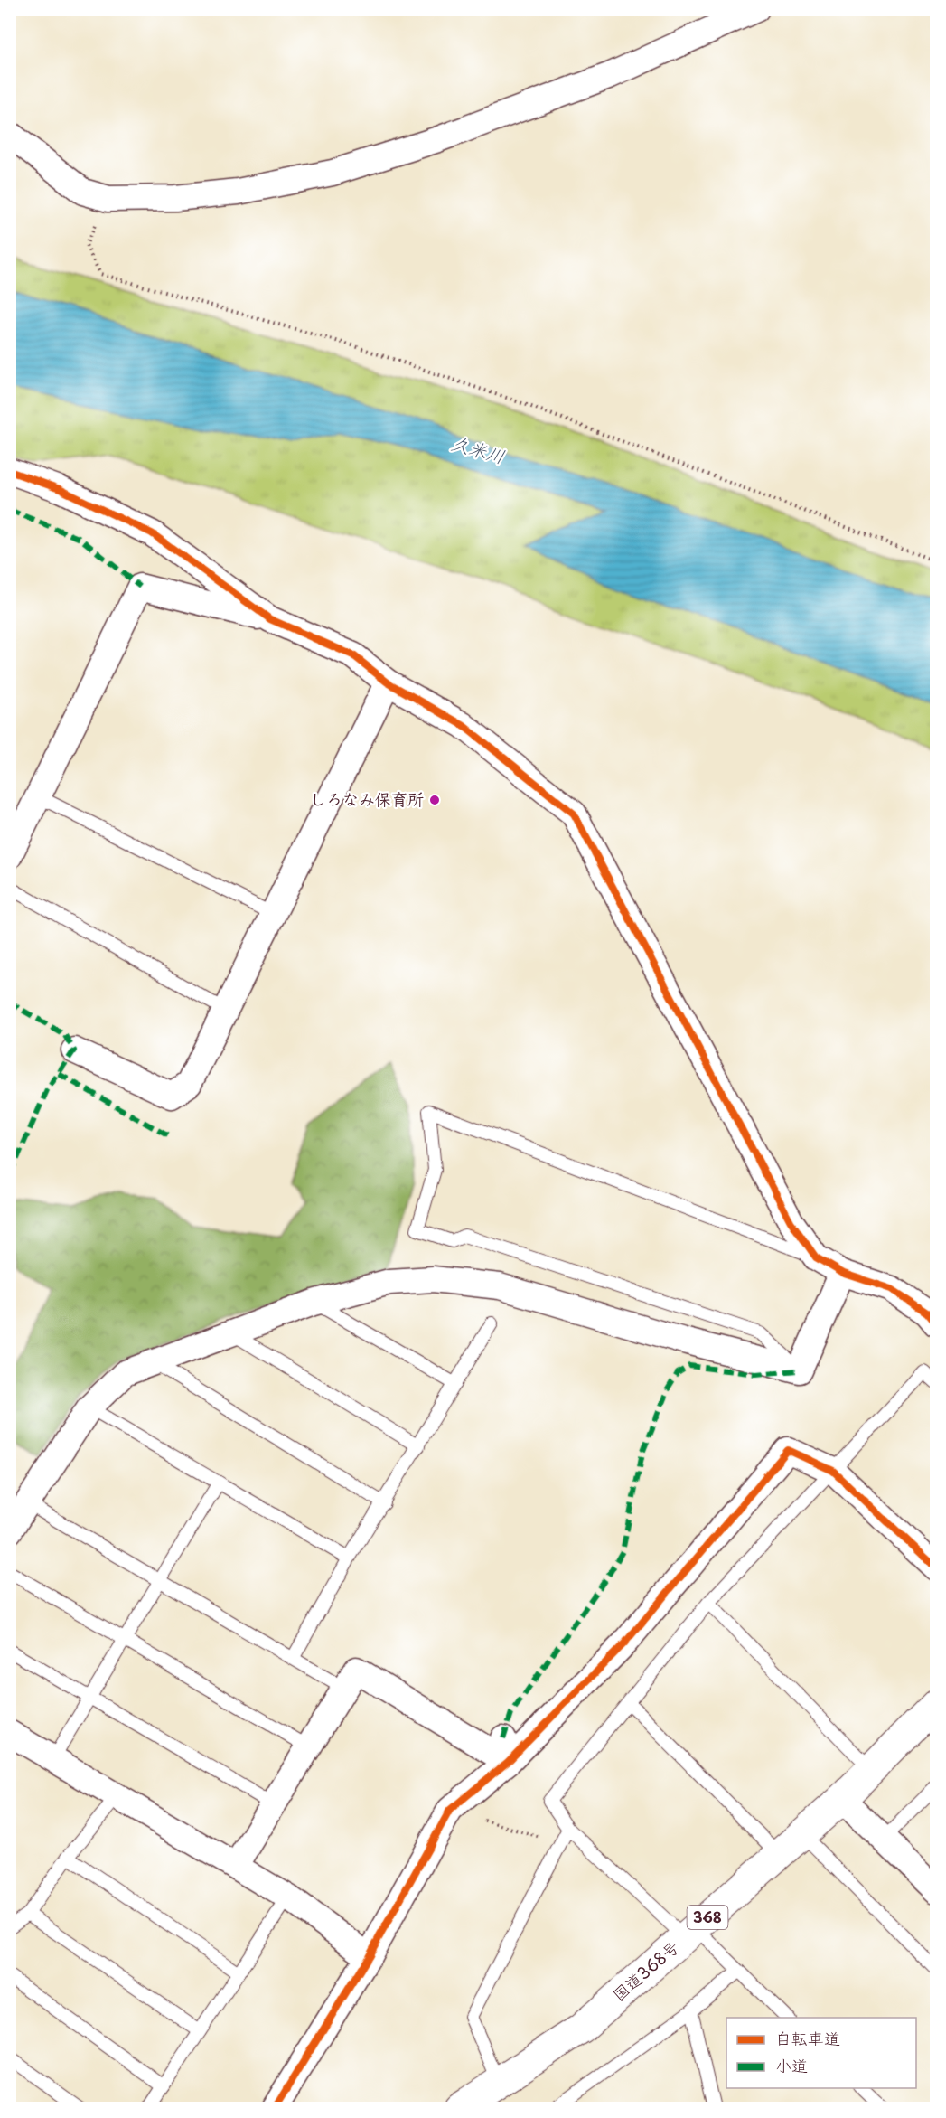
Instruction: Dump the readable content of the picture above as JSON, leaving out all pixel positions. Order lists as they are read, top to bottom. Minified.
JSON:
{"streets":{"highway":["368","国道368号"]},"water":["久米川"],"places":["しろなみ保育所"],"legend":["自転車道","小道"]}
